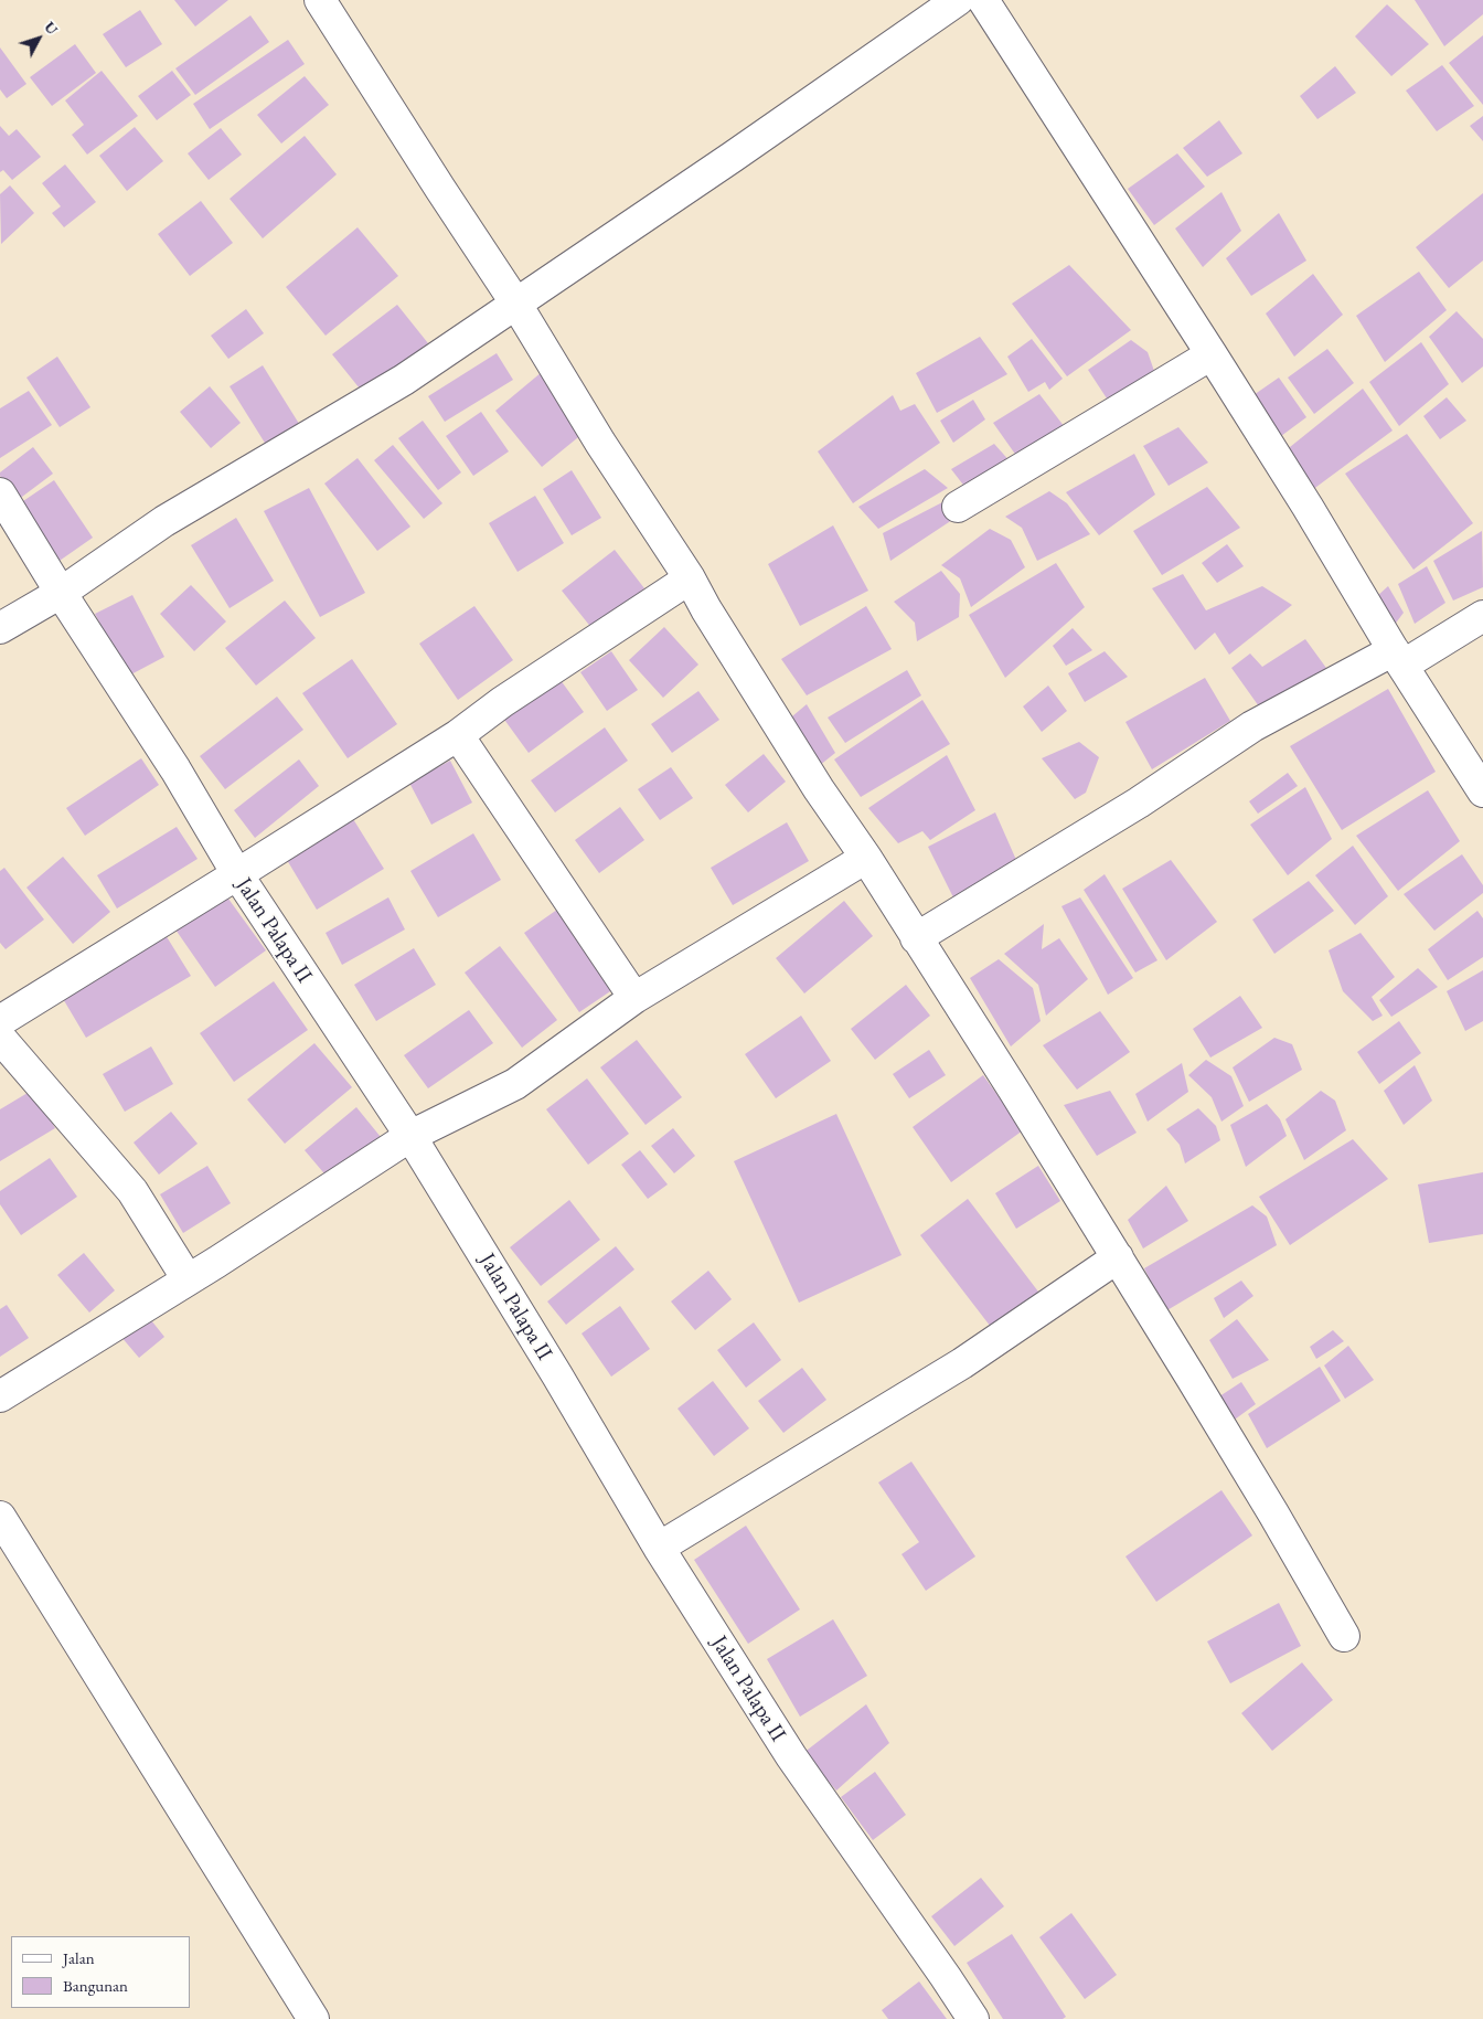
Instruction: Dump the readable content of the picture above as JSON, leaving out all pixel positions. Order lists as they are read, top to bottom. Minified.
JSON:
{"streets":{"street":["Jalan Palapa II"]},"legend":["Jalan","Bangunan"],"north":"top right"}
